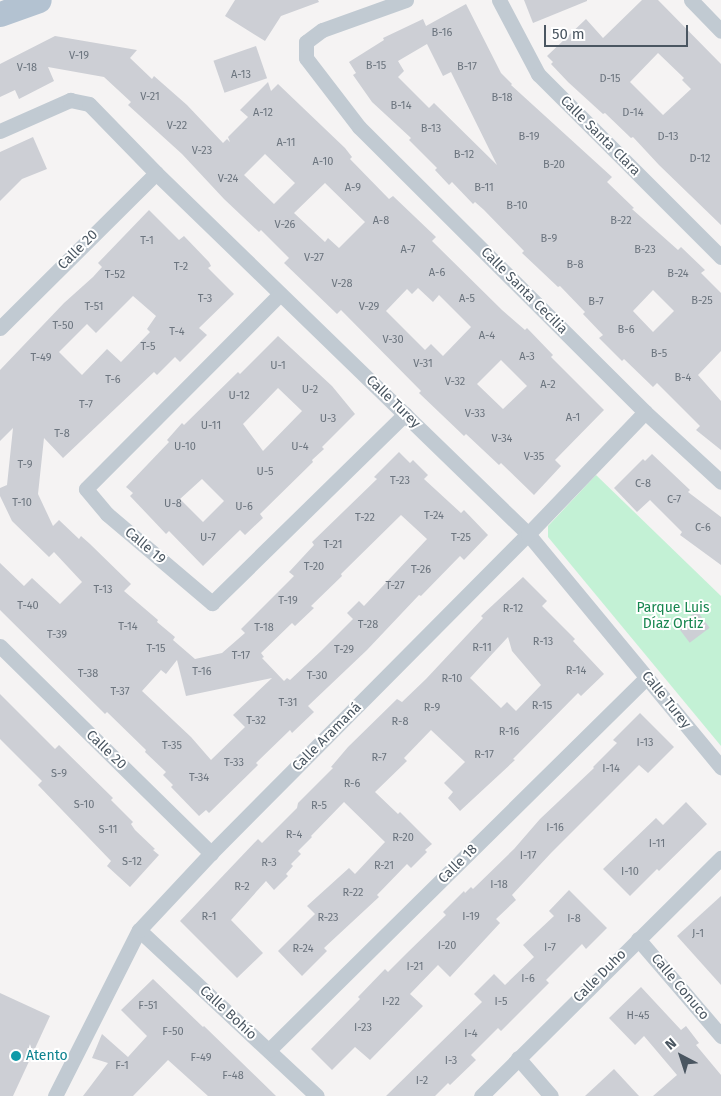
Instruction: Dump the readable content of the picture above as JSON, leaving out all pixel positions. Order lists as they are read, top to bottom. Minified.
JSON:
{"streets":{"street":["Calle Santa Clara","Calle 20","Calle Santa Cecilia","Calle Turey","Calle 19","Calle Aramaná","Calle 18","Calle Duho","Calle Conuco","Calle Bohío"]},"crossings":[["Calle 20","Calle Turey"],["Calle 20","Calle Aramaná"],["Calle Santa Cecilia","Calle Aramaná"],["Calle Turey","Calle 19"],["Calle Turey","Calle Aramaná"],["Calle Turey","Calle 18"],["Calle Aramaná","Calle Bohío"],["Calle 18","Calle Bohío"],["Calle Duho","Calle Conuco"]],"parks":["Parque Luis Díaz Ortiz"],"places":["Atento"],"house_numbers":["B-16","V-19","B-15","B-17","V-18","A-13","D-15","V-21","B-18","B-14","A-12","D-14","V-22","B-13","B-19","D-13","A-11","V-23","B-12","D-12","A-10","B-20","V-24","A-9","B-11","B-10","A-8","B-22","V-26","B-9","T-1","A-7","B-23","V-27","B-8","T-2","A-6","B-24","T-52","V-28","T-3","A-5","B-25","B-7","T-51","V-29","T-50","B-6","T-4","A-4","V-30","T-5","B-5","A-3","T-49","V-31","U-1","B-4","T-6","V-32","A-2","U-2","U-12","T-7","V-33","A-1","U-3","U-11","T-8","V-34","U-10","U-4","V-35","T-9","U-5","T-23","C-8","C-7","T-10","U-8","U-6","T-24","T-22","C-6","U-7","T-25","T-21","T-20","T-26","T-27","T-13","T-19","T-40","R-12","T-28","T-14","T-18","T-39","R-13","R-11","T-15","T-29","T-17","R-14","T-16","T-38","T-30","R-10","T-37","T-31","R-15","R-9","T-32","R-8","R-16","I-13","T-35","R-17","R-7","T-33","I-14","S-9","T-34","R-6","S-10","R-5","I-16","S-11","R-4","R-20","I-11","I-17","S-12","R-3","R-21","I-10","I-18","R-2","R-22","R-1","I-19","R-23","I-8","J-1","I-20","I-7","R-24","I-21","I-6","I-22","I-5","F-51","H-45","I-23","F-50","I-4","F-49","I-3","F-1","F-48","I-2"],"scale_bar":"50 m","north":"top left"}
